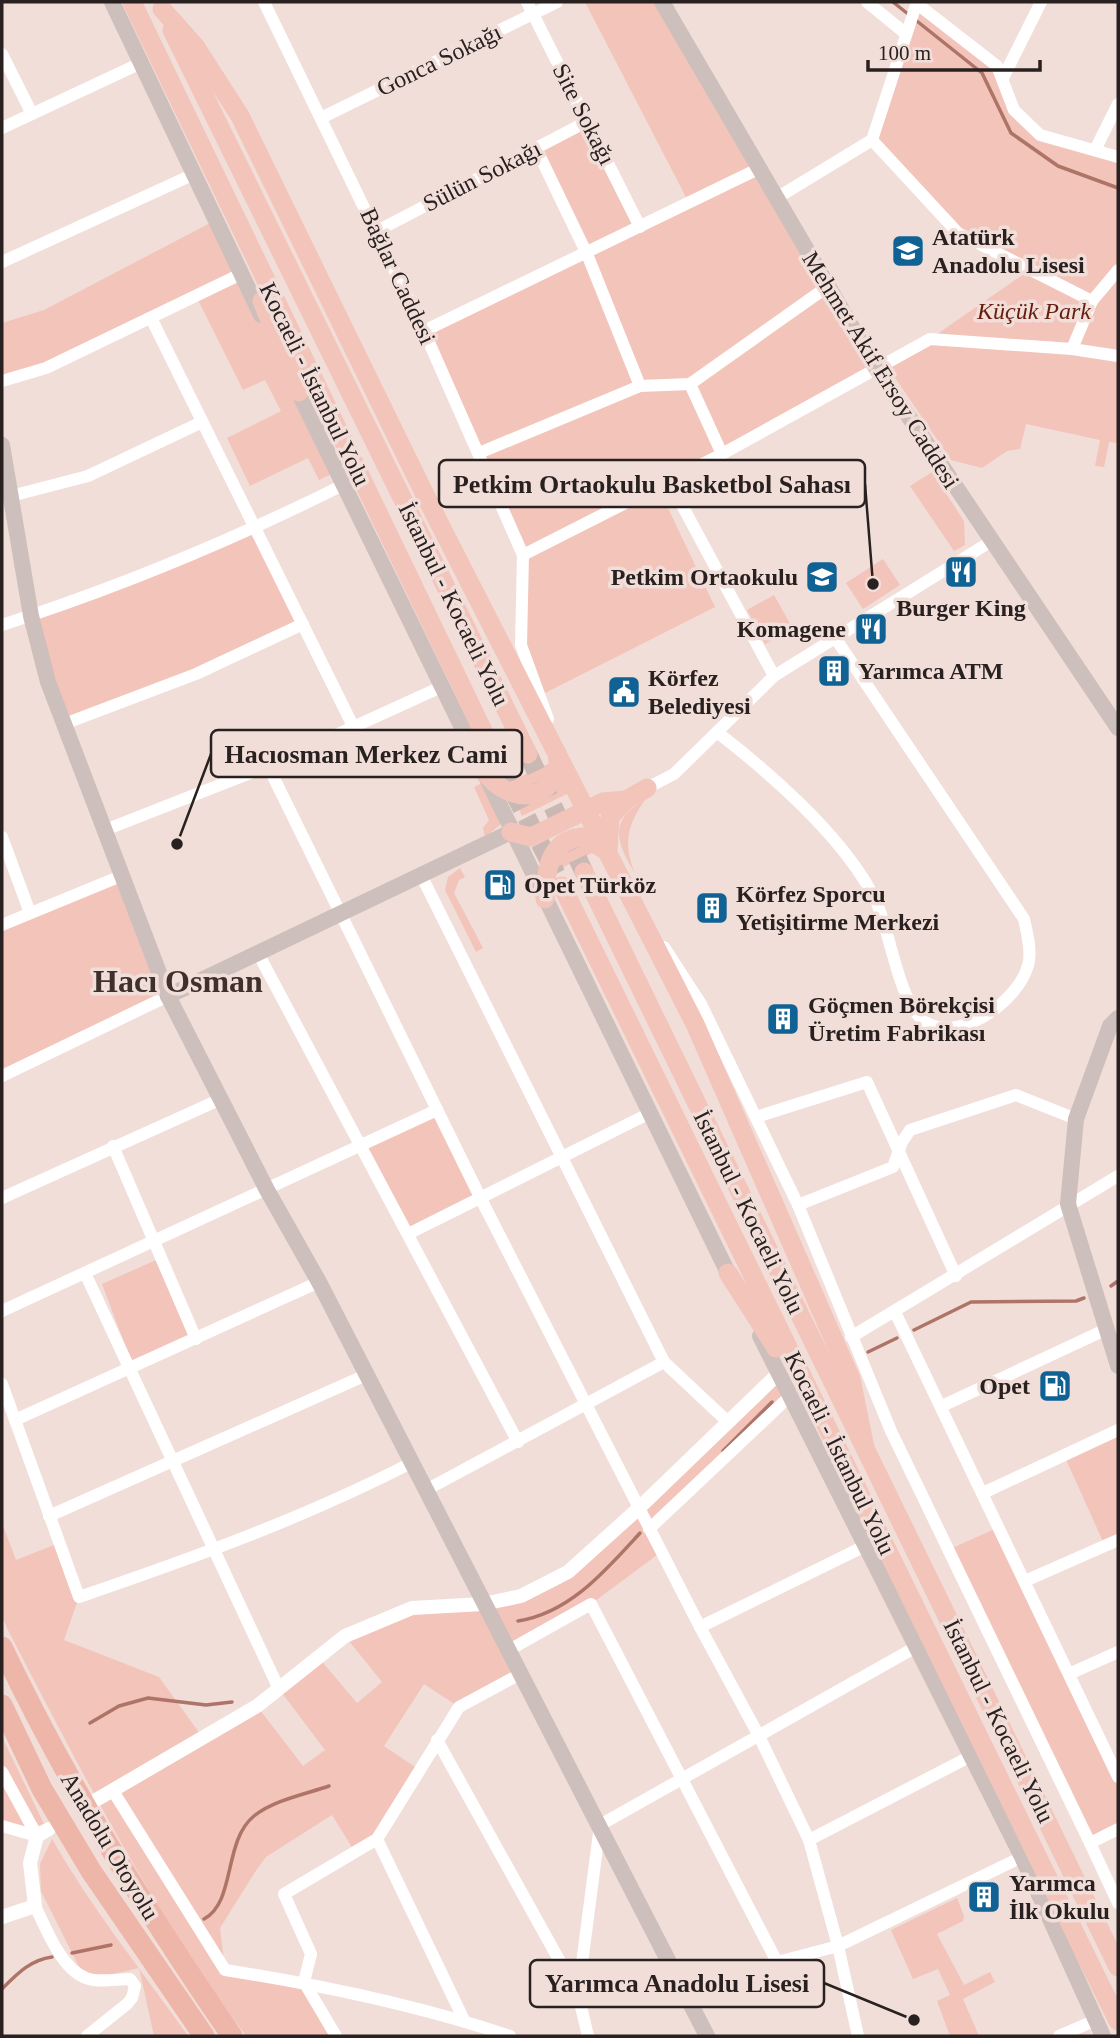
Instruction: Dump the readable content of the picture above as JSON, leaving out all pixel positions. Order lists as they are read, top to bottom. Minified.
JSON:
{"streets":{"highway":["Kocaeli - İstanbul Yolu","İstanbul - Kocaeli Yolu","Anadolu Otoyolu"],"main road":["Mehmet Akif Ersoy Caddesi"],"street":["Gonca Sokağı","Site Sokağı","Sülün Sokağı","Bağlar Caddesi"]},"crossings":[["Gonca Sokağı","Site Sokağı"],["Gonca Sokağı","Bağlar Caddesi"],["Site Sokağı","Sülün Sokağı"],["Sülün Sokağı","Bağlar Caddesi"]],"districts":["Hacı Osman"],"parks":["Küçük Park"],"places":{"school or university":["Atatürk Anadolu Lisesi","Petkim Ortaokulu"],"restaurant":["Burger King","Komagene"],"other":["Petkim Ortaokulu Basketbol Sahası","Hacıosman Merkez Cami","Yarımca Anadolu Lisesi"],"building":["Yarımca ATM","Körfez Sporcu Yetişitirme Merkezi","Göçmen Börekçisi Üretim Fabrikası","Yarımca İlk Okulu"],"public building":["Körfez Belediyesi"],"fuel station":["Opet Türköz","Opet"]},"scale_bar":"100 m"}
